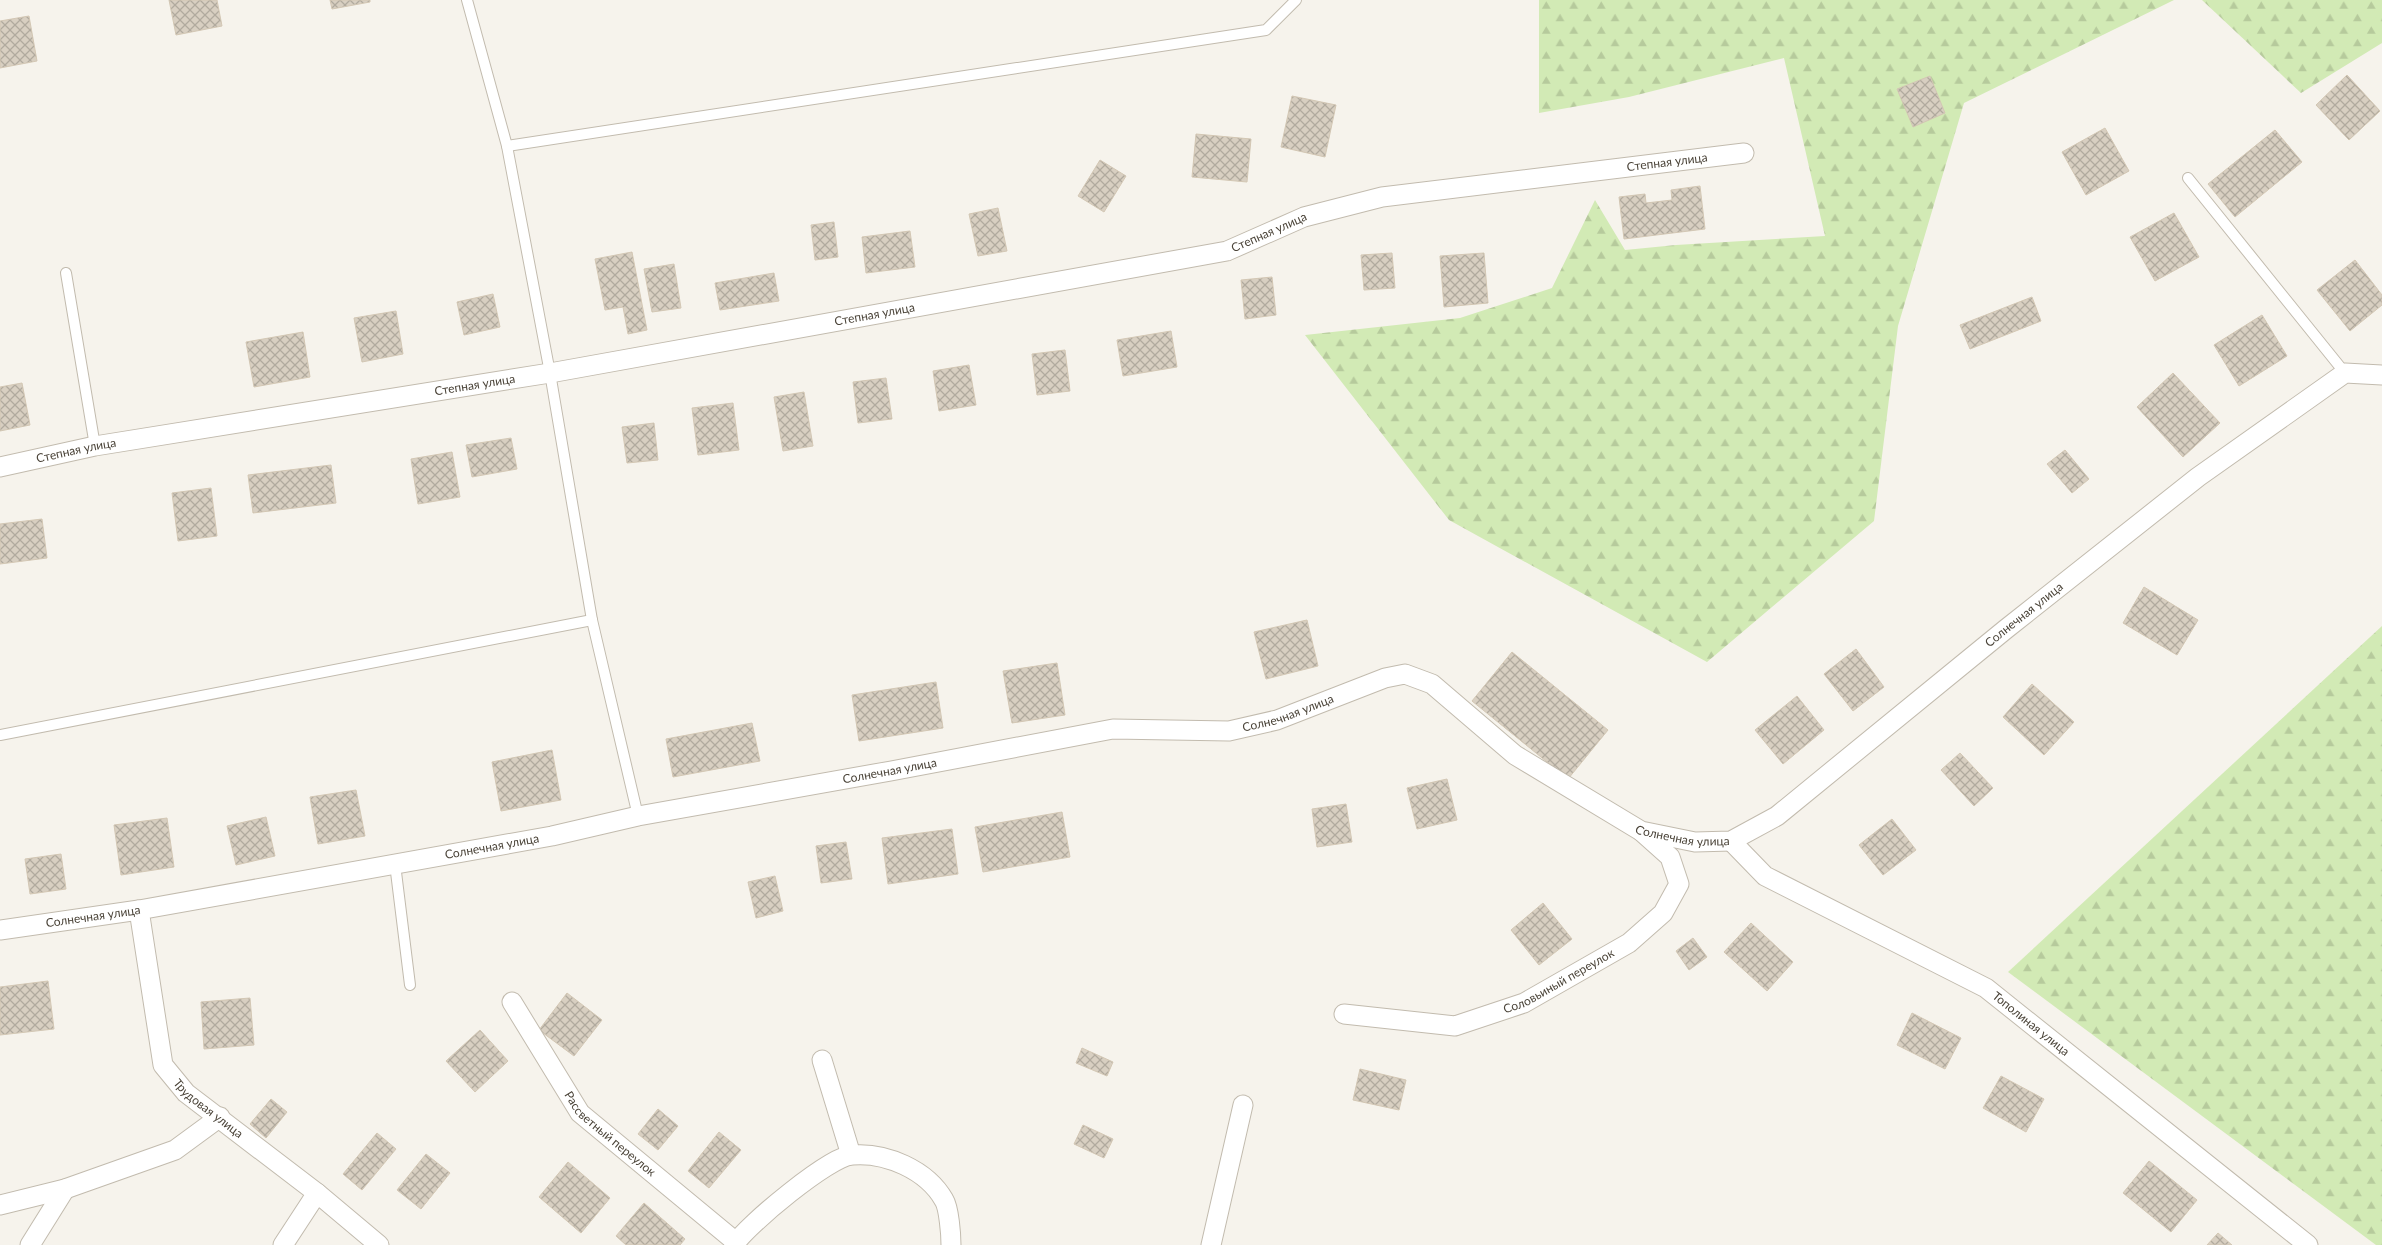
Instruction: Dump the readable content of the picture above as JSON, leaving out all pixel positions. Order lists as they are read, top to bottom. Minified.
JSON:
{"streets":{"street":["Степная улица","Солнечная улица","Соловьиный переулок","Тополиная улица","Трудовая улица","Рассветный переулок"]},"crossings":[["Солнечная улица","Соловьиный переулок"],["Солнечная улица","Тополиная улица"],["Солнечная улица","Трудовая улица"]]}
